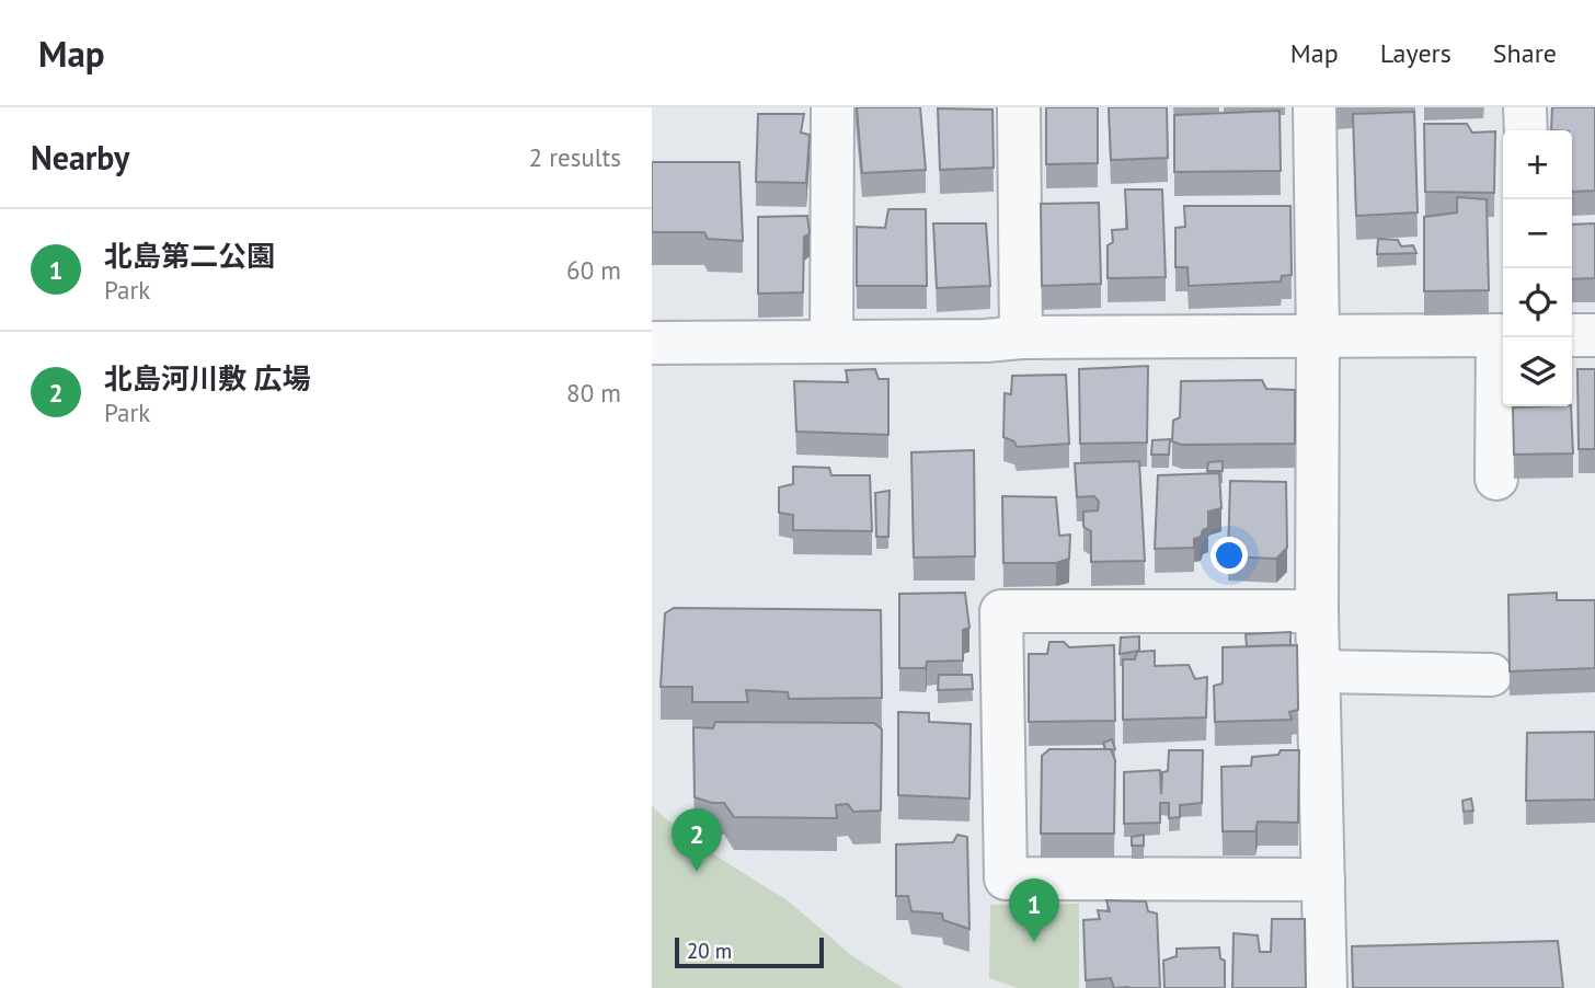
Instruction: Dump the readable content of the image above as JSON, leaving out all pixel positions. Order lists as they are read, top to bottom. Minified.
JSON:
{"scale_bar":"20 m","page":{"header":"Map","nav":["Map","Layers","Share"],"heading":["Nearby","2 results"],"map_buttons":["+","−"],"list":[{"mark":"1","name":"北島第二公園","note":"Park","value":"60 m"},{"mark":"2","name":"北島河川敷 広場","note":"Park","value":"80 m"}],"pins":["2","1"],"scale":"20 m"}}
